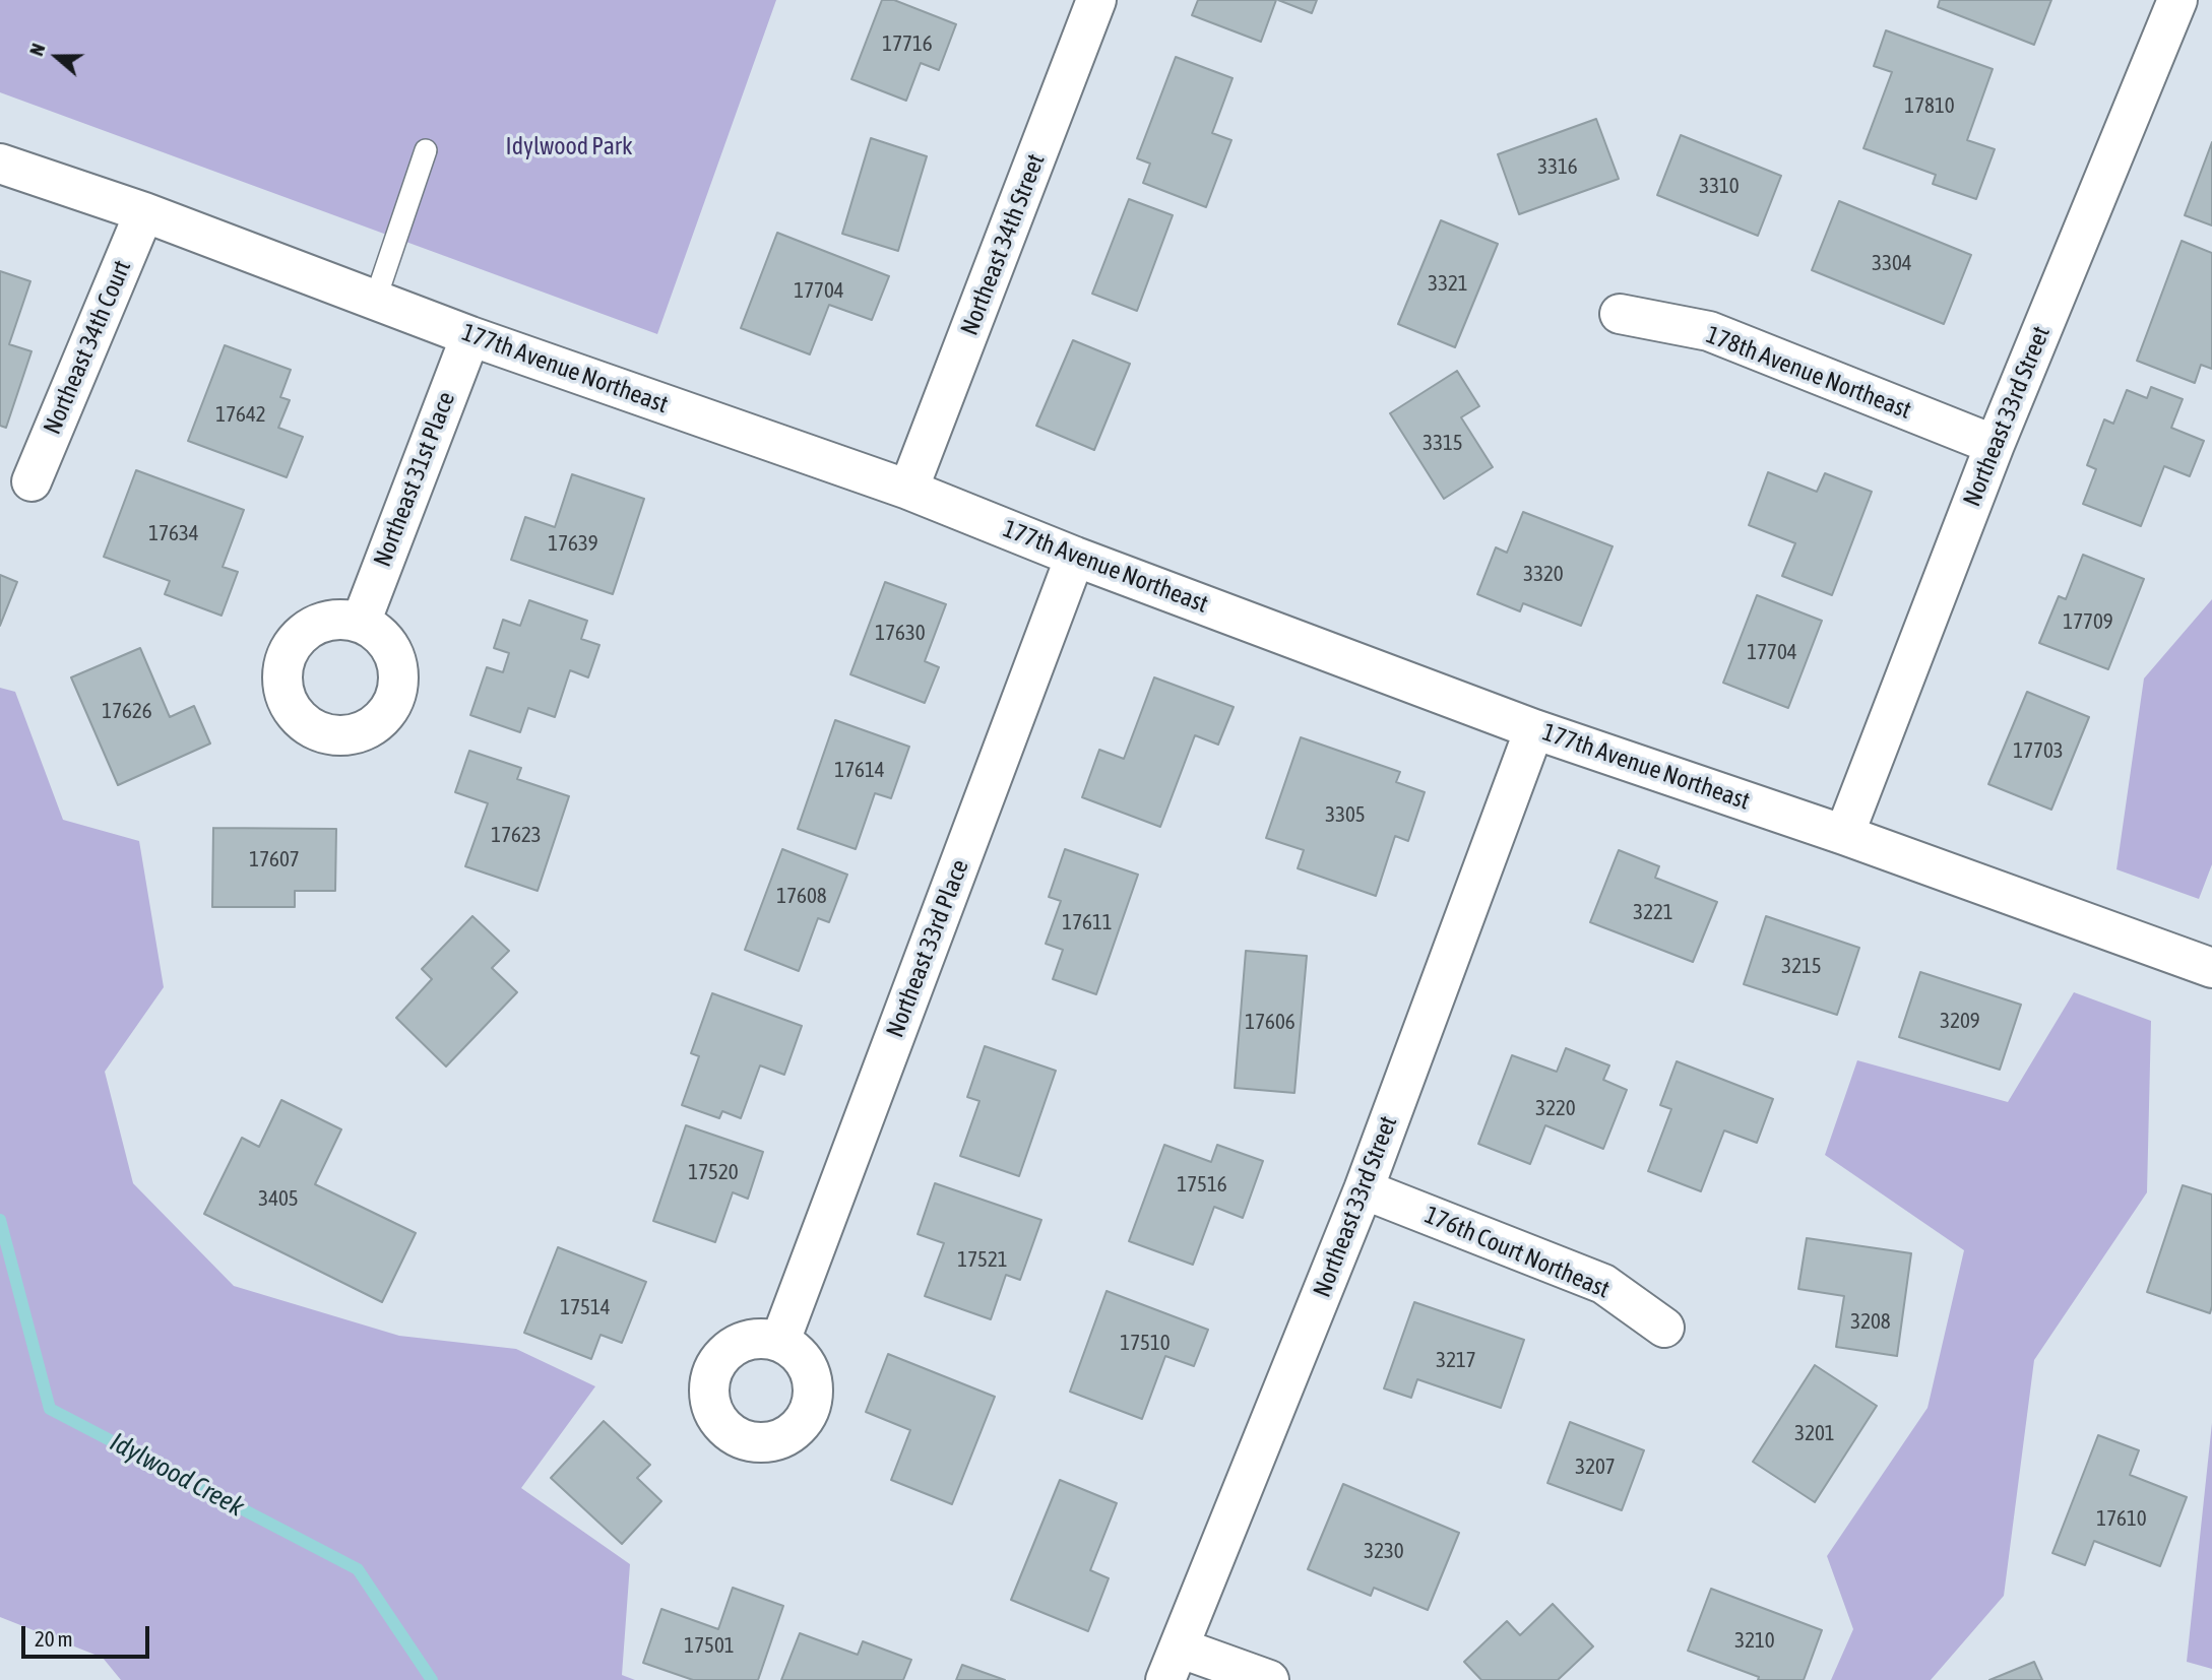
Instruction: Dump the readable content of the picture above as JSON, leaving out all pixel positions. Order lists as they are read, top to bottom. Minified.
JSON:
{"streets":{"street":["Northeast 34th Street","Northeast 34th Court","177th Avenue Northeast","178th Avenue Northeast","Northeast 33rd Street","Northeast 31st Place","Northeast 33rd Place","176th Court Northeast"]},"crossings":[["Northeast 34th Street","177th Avenue Northeast"],["Northeast 34th Court","177th Avenue Northeast"],["177th Avenue Northeast","Northeast 33rd Street"],["177th Avenue Northeast","Northeast 31st Place"],["177th Avenue Northeast","Northeast 33rd Place"],["178th Avenue Northeast","Northeast 33rd Street"],["Northeast 33rd Street","176th Court Northeast"]],"water":["Idylwood Creek"],"parks":["Idylwood Park"],"house_numbers":["17716","17810","3316","3310","3304","3321","17704","17642","3315","17634","17639","3320","17709","17630","17704","17626","17703","17614","3305","17623","17607","17608","3221","17611","3215","3209","17606","3220","17520","17516","3405","17521","17514","3208","17510","3217","3201","3207","17610","3230","3210","17501"],"scale_bar":"20 m","north":"left"}
